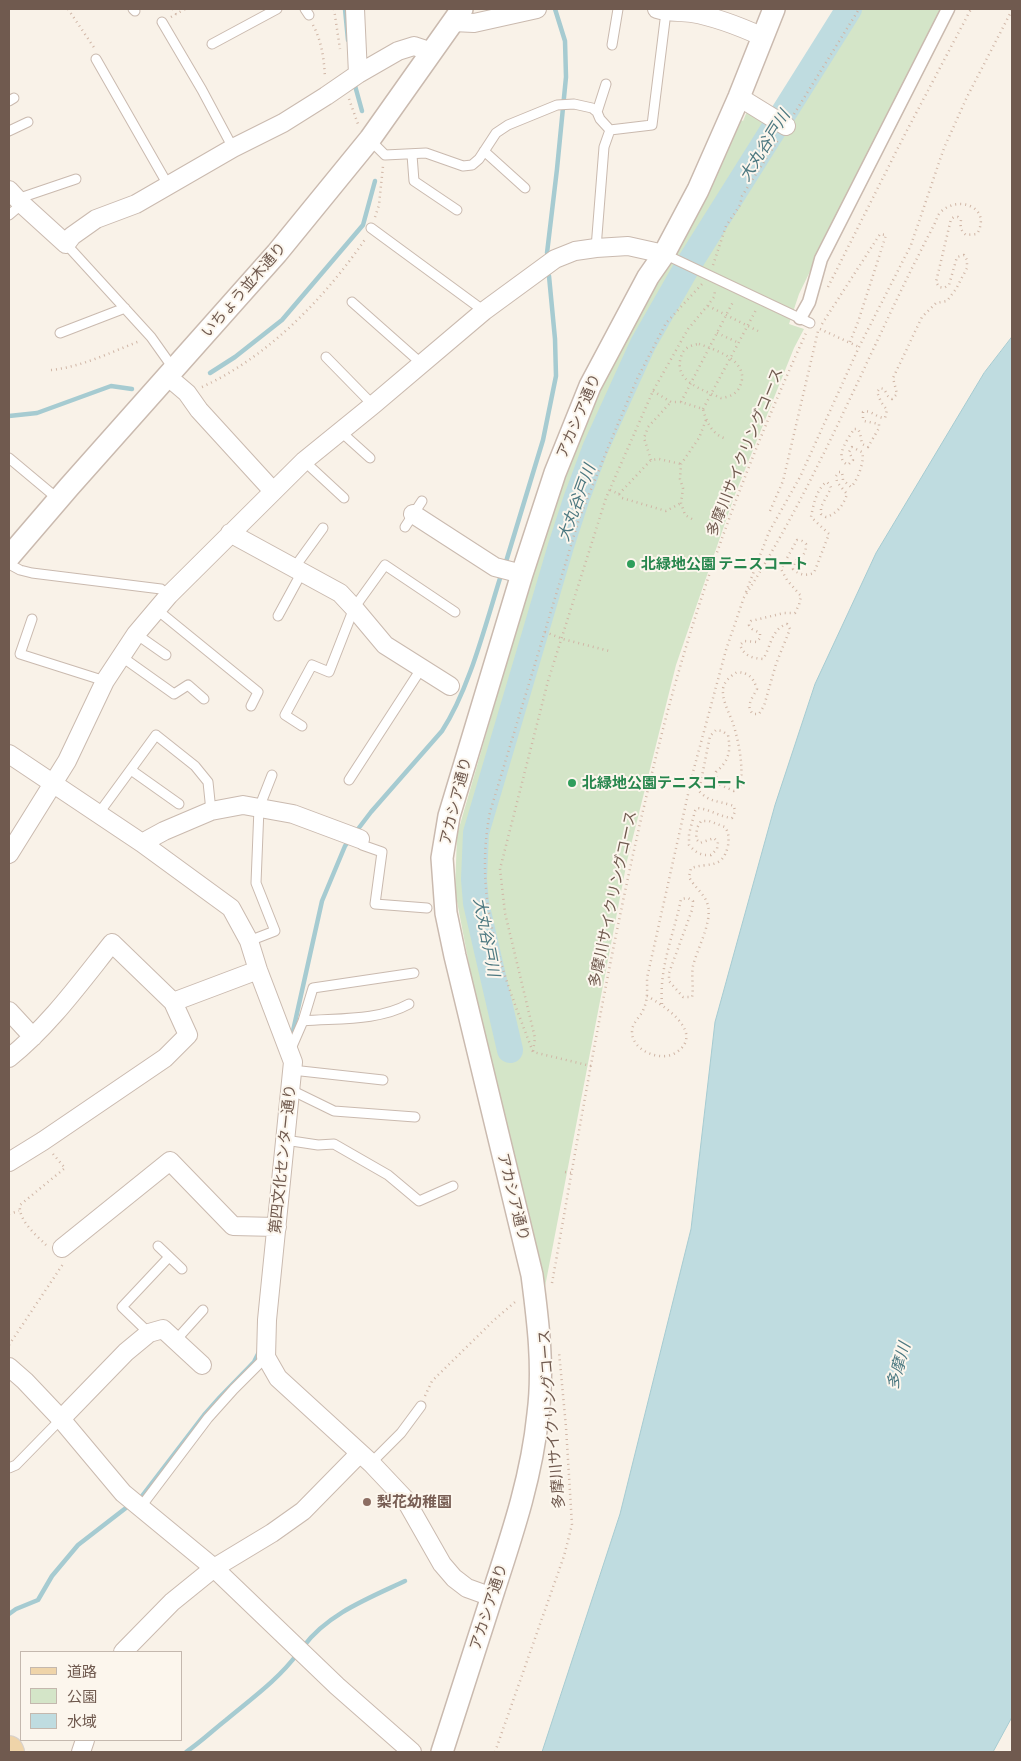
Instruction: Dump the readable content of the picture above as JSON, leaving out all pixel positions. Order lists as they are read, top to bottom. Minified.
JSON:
{"streets":{"street":["いちょう並木通り","アカシア通り","第四文化センター通り"],"path":["多摩川サイクリングコース"]},"crossings":[["アカシア通り","第四文化センター通り"]],"water":["大丸谷戸川","多摩川"],"places":["北緑地公園 テニスコート","北緑地公園テニスコート","梨花幼稚園"],"legend":["道路","公園","水域"]}
